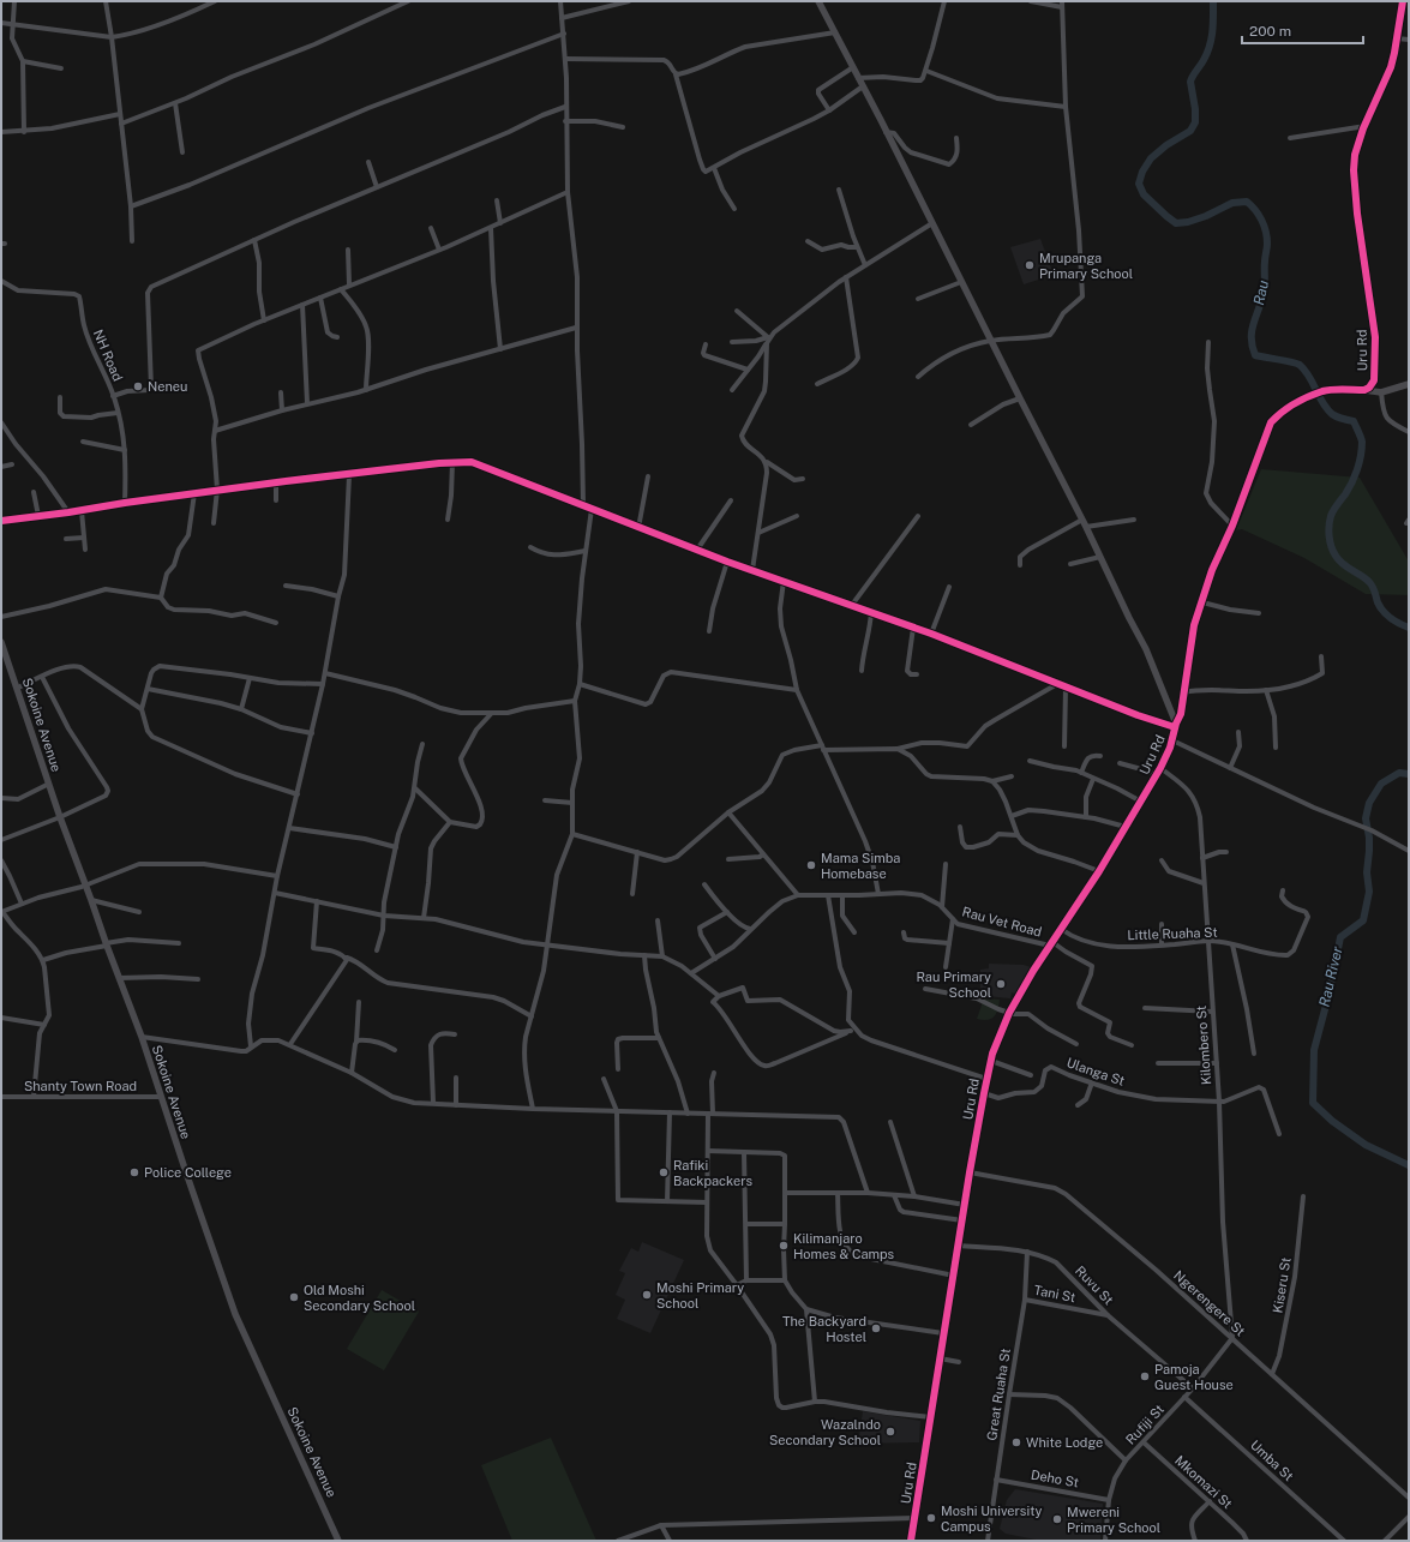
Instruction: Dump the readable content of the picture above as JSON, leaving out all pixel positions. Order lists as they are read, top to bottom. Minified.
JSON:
{"streets":{"street":["Uru Rd","NH Road","Sokoine Avenue","Rau Vet Road","Little Ruaha St","Kilombero St","Ulanga St","Shanty Town Road","Ruvu St","Kiseru St","Tani St","Ngerengere St","Great Ruaha St","Rufiji St","Umba St","Deho St","Mkomazi St"]},"crossings":[["Uru Rd","Rau Vet Road"],["Uru Rd","Little Ruaha St"],["Uru Rd","Kilombero St"],["Uru Rd","Ulanga St"],["Uru Rd","Ruvu St"],["Uru Rd","Ngerengere St"],["Sokoine Avenue","Shanty Town Road"],["Little Ruaha St","Kilombero St"],["Kilombero St","Ulanga St"],["Kilombero St","Ngerengere St"],["Kilombero St","Rufiji St"],["Ruvu St","Tani St"],["Ruvu St","Great Ruaha St"],["Ruvu St","Rufiji St"],["Kiseru St","Ngerengere St"],["Tani St","Great Ruaha St"],["Ngerengere St","Rufiji St"],["Great Ruaha St","Deho St"],["Rufiji St","Umba St"],["Rufiji St","Deho St"],["Rufiji St","Mkomazi St"]],"water":["Rau","Rau River"],"places":["Mrupanga Primary School","Neneu","Mama Simba Homebase","Rau Primary School","Police College","Rafiki Backpackers","Kilimanjaro Homes & Camps","Moshi Primary School","Old Moshi Secondary School","The Backyard Hostel","Pamoja Guest House","Wazalndo Secondary School","White Lodge","Moshi University Campus","Mwereni Primary School"],"scale_bar":"200 m"}
